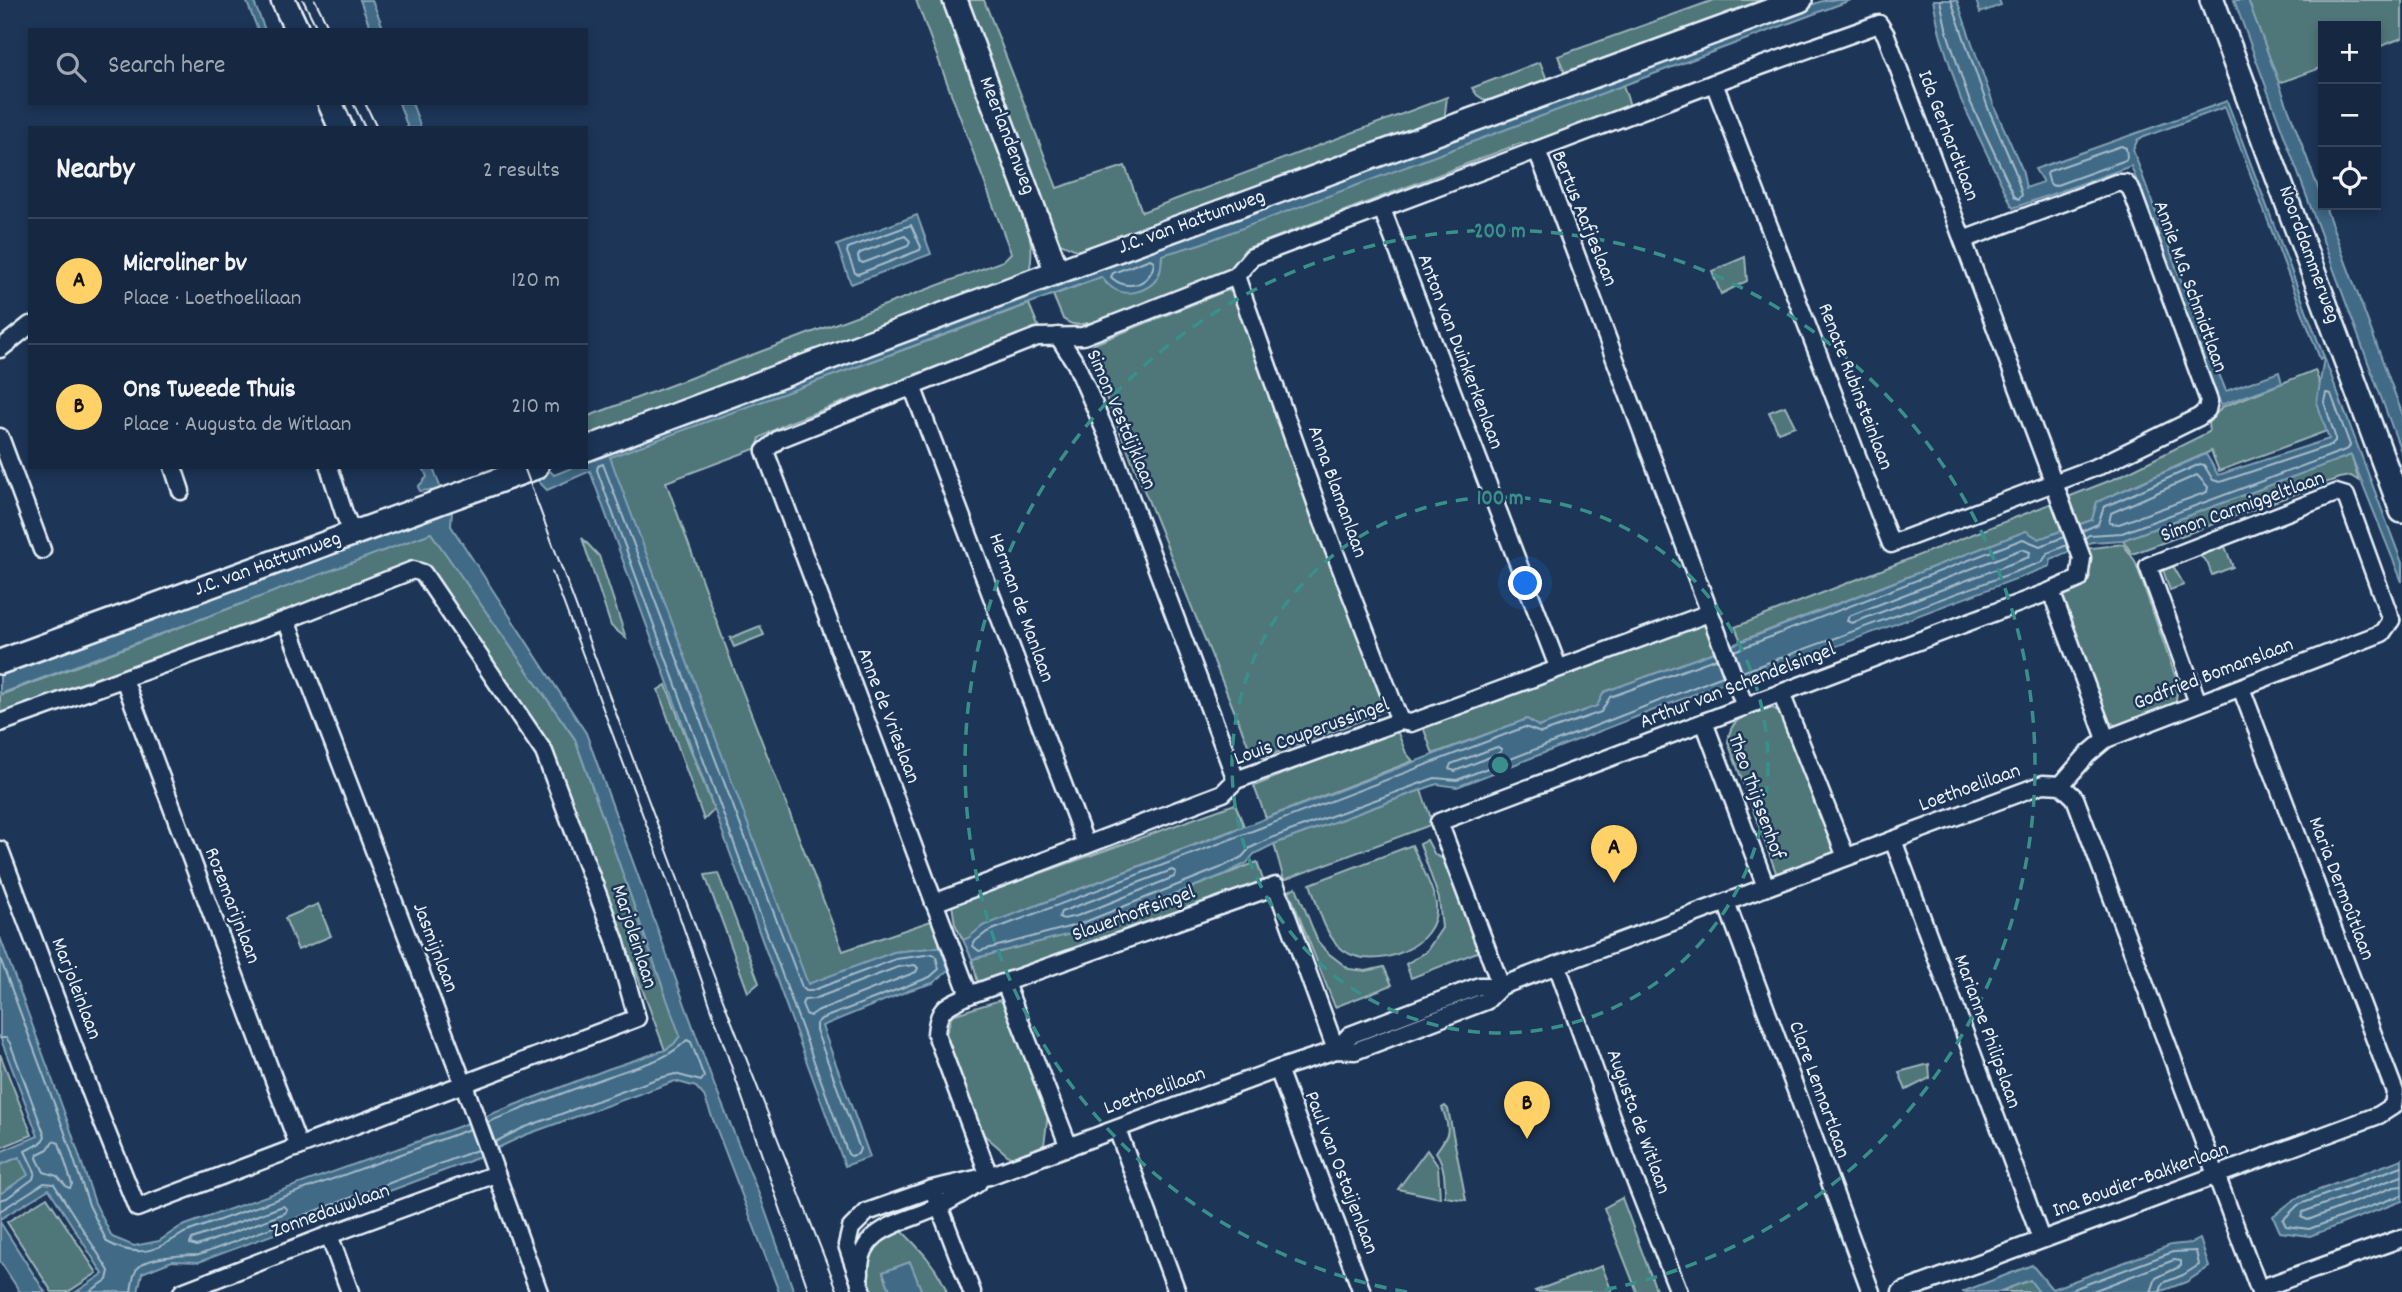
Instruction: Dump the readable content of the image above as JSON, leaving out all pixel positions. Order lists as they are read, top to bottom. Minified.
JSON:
{"streets":{"street":["Meerlandenweg","Ida Gerhardtlaan","Bertus Aafjeslaan","J.C. van Hattumweg","Noorddammerweg","Annie M.G. Schmidtlaan","Anton van Duinkerkenlaan","Renate Rubinsteinlaan","Simon Vestdijklaan","Anna Blamanlaan","Simon Carmiggeltlaan","Herman de Manlaan","Godfried Bomanslaan","Arthur van Schendelsingel","Anne de Vrieslaan","Louis Couperussingel","Loethoelilaan","Theo Thijssenhof","Maria Dermoûtlaan","Rozemarijnlaan","Slauerhoffsingel","Marjoleinlaan","Jasmijnlaan","Marianne Philipslaan","Clare Lennartlaan","Augusta de Witlaan","Paul van Ostaijenlaan","Ina Boudier-Bakkerlaan","Zonnedauwlaan"]},"crossings":[["Meerlandenweg","J.C. van Hattumweg"],["Ida Gerhardtlaan","Bertus Aafjeslaan"],["Ida Gerhardtlaan","Annie M.G. Schmidtlaan"],["Ida Gerhardtlaan","Renate Rubinsteinlaan"],["Ida Gerhardtlaan","Arthur van Schendelsingel"],["Bertus Aafjeslaan","Anton van Duinkerkenlaan"],["Bertus Aafjeslaan","Simon Vestdijklaan"],["Bertus Aafjeslaan","Anna Blamanlaan"],["Bertus Aafjeslaan","Arthur van Schendelsingel"],["Bertus Aafjeslaan","Louis Couperussingel"],["Annie M.G. Schmidtlaan","Renate Rubinsteinlaan"],["Anton van Duinkerkenlaan","Louis Couperussingel"],["Simon Vestdijklaan","Herman de Manlaan"],["Simon Vestdijklaan","Anne de Vrieslaan"],["Simon Vestdijklaan","Louis Couperussingel"],["Anna Blamanlaan","Louis Couperussingel"],["Simon Carmiggeltlaan","Godfried Bomanslaan"],["Herman de Manlaan","Louis Couperussingel"],["Godfried Bomanslaan","Loethoelilaan"],["Godfried Bomanslaan","Maria Dermoûtlaan"],["Arthur van Schendelsingel","Loethoelilaan"],["Arthur van Schendelsingel","Theo Thijssenhof"],["Anne de Vrieslaan","Louis Couperussingel"],["Anne de Vrieslaan","Slauerhoffsingel"],["Loethoelilaan","Theo Thijssenhof"],["Loethoelilaan","Slauerhoffsingel"],["Loethoelilaan","Marianne Philipslaan"],["Loethoelilaan","Clare Lennartlaan"],["Loethoelilaan","Augusta de Witlaan"],["Loethoelilaan","Paul van Ostaijenlaan"],["Maria Dermoûtlaan","Ina Boudier-Bakkerlaan"],["Rozemarijnlaan","Marjoleinlaan"],["Marjoleinlaan","Jasmijnlaan"],["Jasmijnlaan","Zonnedauwlaan"],["Marianne Philipslaan","Ina Boudier-Bakkerlaan"]],"page":{"map_buttons":["+","−"],"search":"Search here","heading":["Nearby","2 results"],"list":[{"mark":"A","name":"Microliner bv","note":"Place · Loethoelilaan","value":"120 m"},{"mark":"B","name":"Ons Tweede Thuis","note":"Place · Augusta de Witlaan","value":"210 m"}],"pins":["A","B"]},"rings":["200 m","100 m"]}
